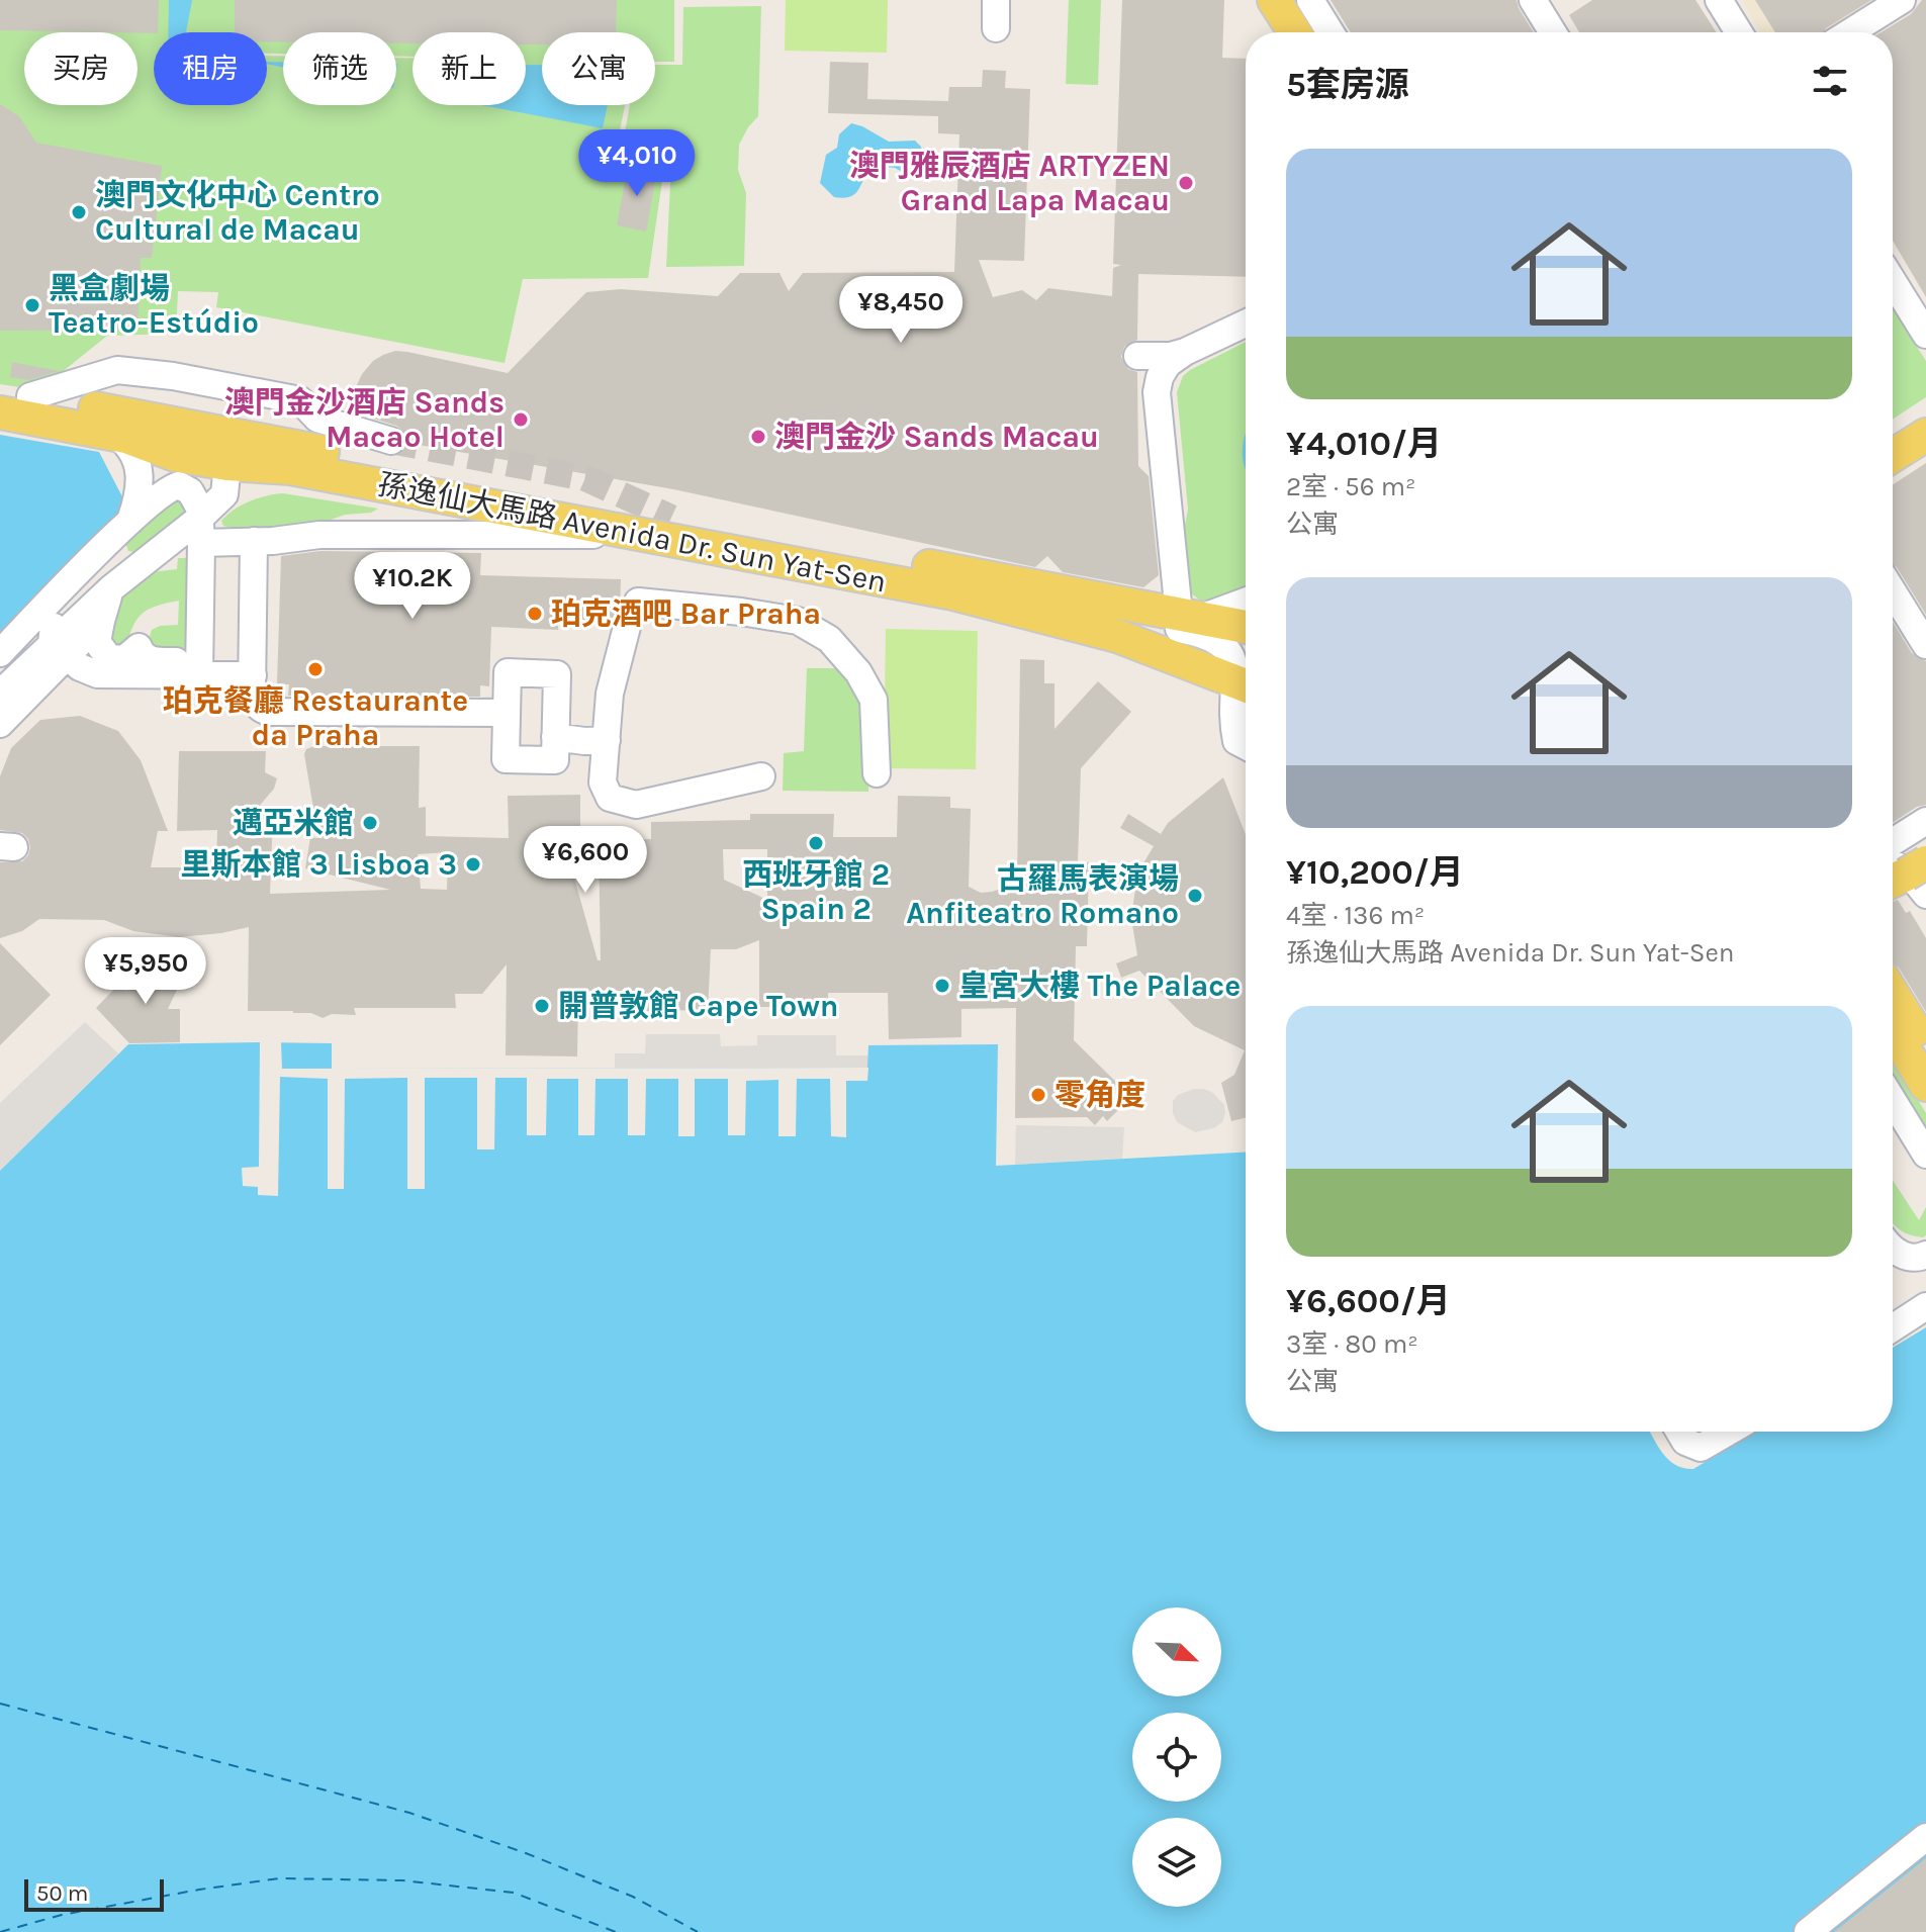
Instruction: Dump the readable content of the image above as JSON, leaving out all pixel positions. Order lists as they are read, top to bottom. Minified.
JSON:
{"streets":{"main road":["孫逸仙大馬路 Avenida Dr. Sun Yat-Sen"]},"places":["澳門雅辰酒店 ARTYZEN Grand Lapa Macau","澳門文化中心 Centro Cultural de Macau","黑盒劇場 Teatro-Estúdio","澳門金沙酒店 Sands Macao Hotel","澳門金沙 Sands Macau","珀克酒吧 Bar Praha","珀克餐廳 Restaurante da Praha","邁亞米館","西班牙館 2 Spain 2","里斯本館 3 Lisboa 3","古羅馬表演場 Anfiteatro Romano","皇宮大樓 The Palace","開普敦館 Cape Town","零角度"],"scale_bar":"50 m","north":"bottom right","page":{"chip":["买房","租房","筛选","新上","公寓"],"heading":"5套房源","price":["¥4,010","¥8,450","¥10.2K","¥6,600","¥5,950"],"list":[{"name":"¥4,010/月","note":"2室 · 56 m² · 公寓"},{"name":"¥10,200/月","note":"4室 · 136 m² · 孫逸仙大馬路 Avenida Dr. Sun Yat-Sen"},{"name":"¥6,600/月","note":"3室 · 80 m² · 公寓"}],"scale":"50 m"}}
